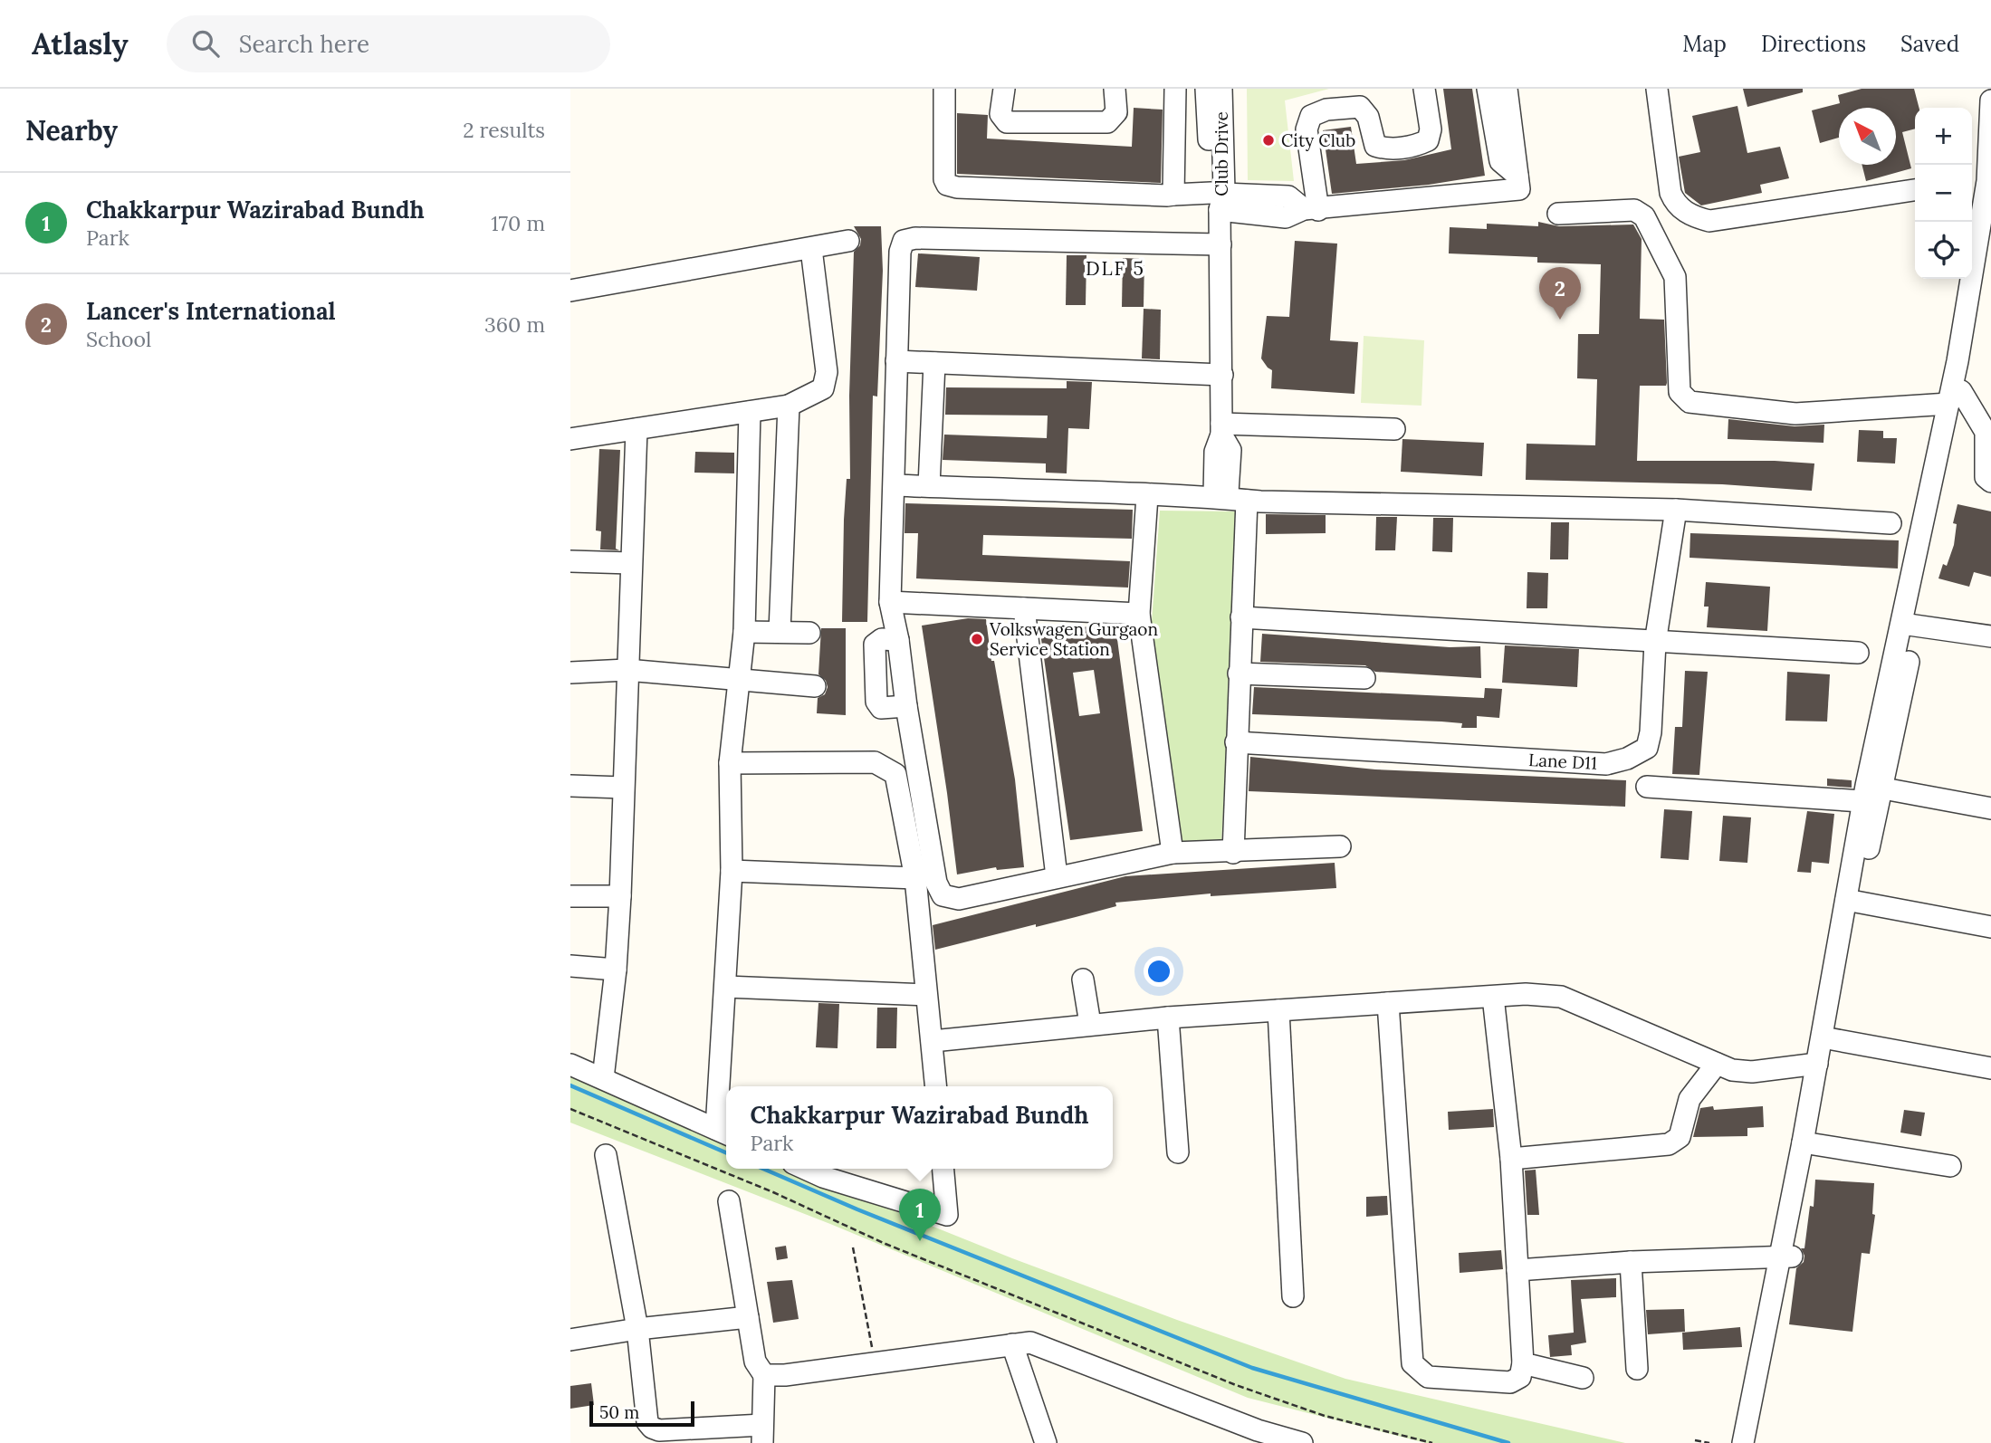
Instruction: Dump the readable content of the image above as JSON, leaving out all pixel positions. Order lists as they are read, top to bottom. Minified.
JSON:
{"streets":{"street":["Club Drive","Lane D11"]},"districts":["DLF 5"],"places":["City Club","Volkswagen Gurgaon Service Station"],"scale_bar":"50 m","north":"top left","page":{"header":"Atlasly","search":"Search here","nav":["Map","Directions","Saved"],"heading":["Nearby","2 results"],"map_buttons":["+","−"],"list":[{"mark":"1","name":"Chakkarpur Wazirabad Bundh","note":"Park","value":"170 m"},{"mark":"2","name":"Lancer's International","note":"School","value":"360 m"}],"pins":["2","1"],"popup":["Chakkarpur Wazirabad Bundh","Park"],"scale":"50 m"}}
